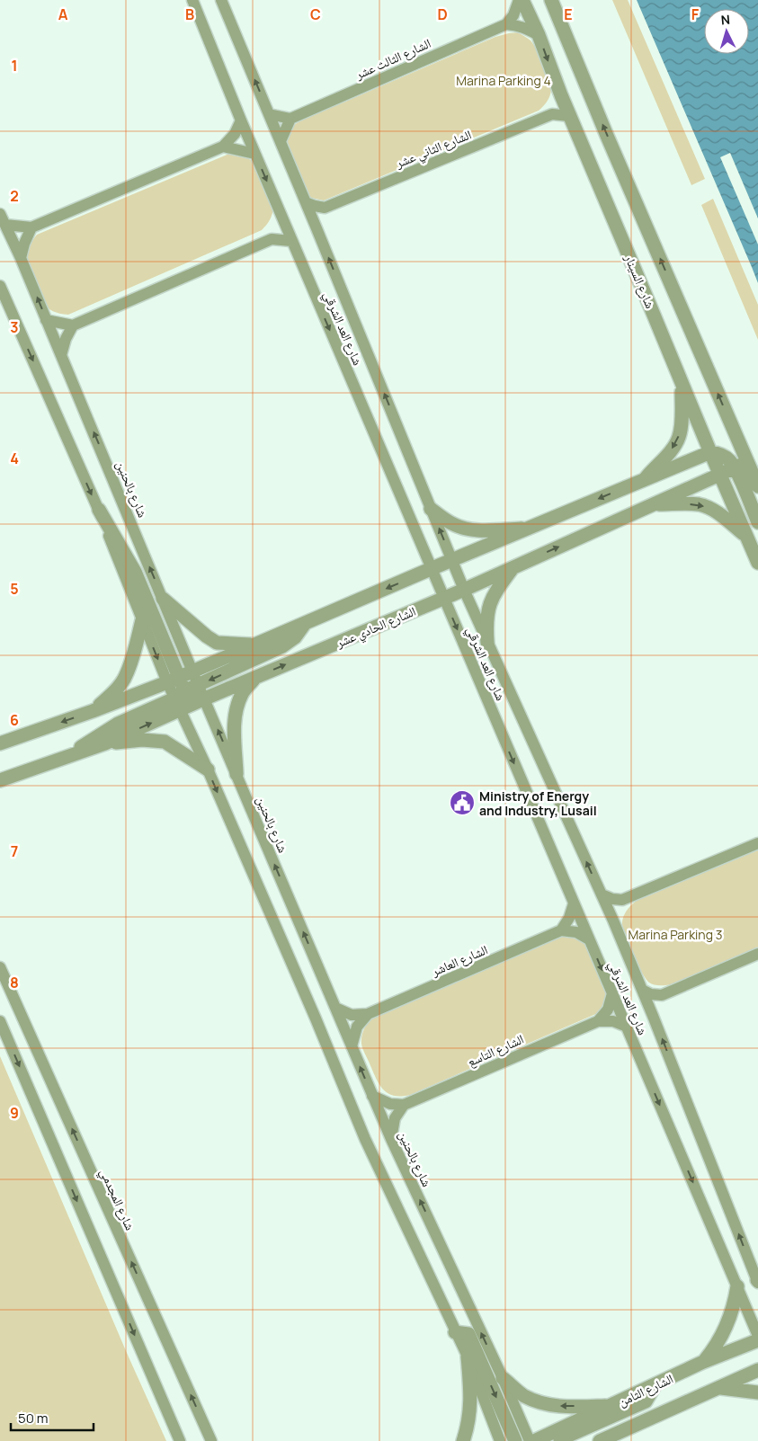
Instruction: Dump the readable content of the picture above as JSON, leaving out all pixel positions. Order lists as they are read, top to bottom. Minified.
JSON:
{"streets":{"street":["الشارع الثالث عشر","الشارع الثاني عشر","شارع السينار","شارع العد الشرقي","شارع بالحنين","الشارع الحادي عشر","الشارع العاشر","الشارع التاسع","شارع المجدمي","الشارع الثامن"]},"crossings":[["الشارع الثاني عشر","شارع السينار"],["شارع السينار","الشارع الحادي عشر"],["شارع العد الشرقي","الشارع الحادي عشر"],["شارع بالحنين","الشارع الحادي عشر"],["شارع بالحنين","الشارع العاشر"]],"parks":["Marina Parking 4","Marina Parking 3"],"places":{"public building":["Ministry of Energy and Industry, Lusail"]},"scale_bar":"50 m","north":"top","grid":{"columns":["A","B","C","D","E","F"],"rows":["1","2","3","4","5","6","7","8","9"]}}
